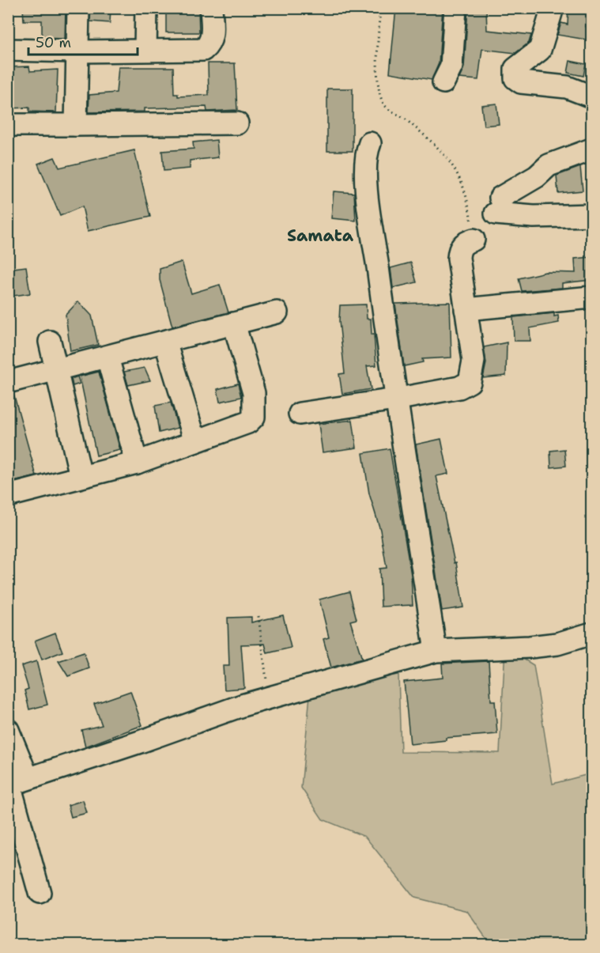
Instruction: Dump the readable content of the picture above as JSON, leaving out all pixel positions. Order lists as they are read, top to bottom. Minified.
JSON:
{"districts":["Samata"],"scale_bar":"50 m"}
